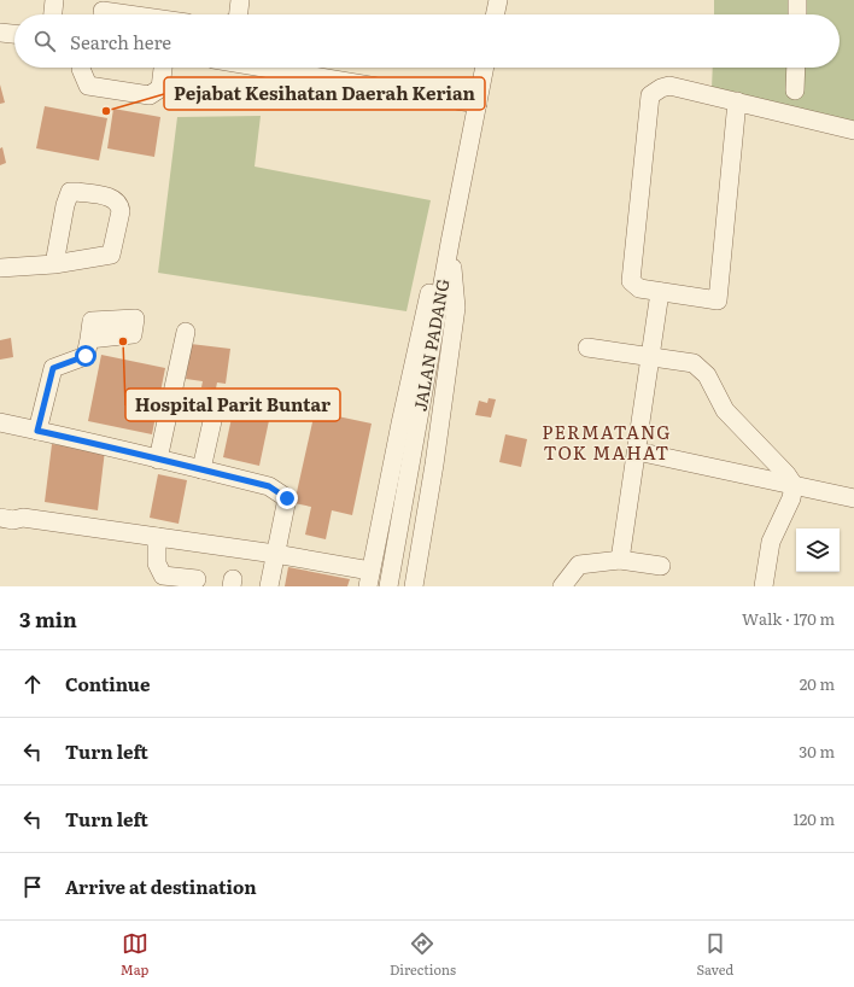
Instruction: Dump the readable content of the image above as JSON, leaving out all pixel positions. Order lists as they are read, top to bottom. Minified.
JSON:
{"streets":{"street":["JALAN PADANG"]},"districts":["PERMATANG TOK MAHAT"],"places":["Pejabat Kesihatan Daerah Kerian","Hospital Parit Buntar"],"page":{"search":"Search here","heading":["3 min","Walk · 170 m"],"list":[["Continue","20 m"],["Turn left","30 m"],["Turn left","120 m"],"Arrive at destination"],"nav":["Map","Directions","Saved"]}}
